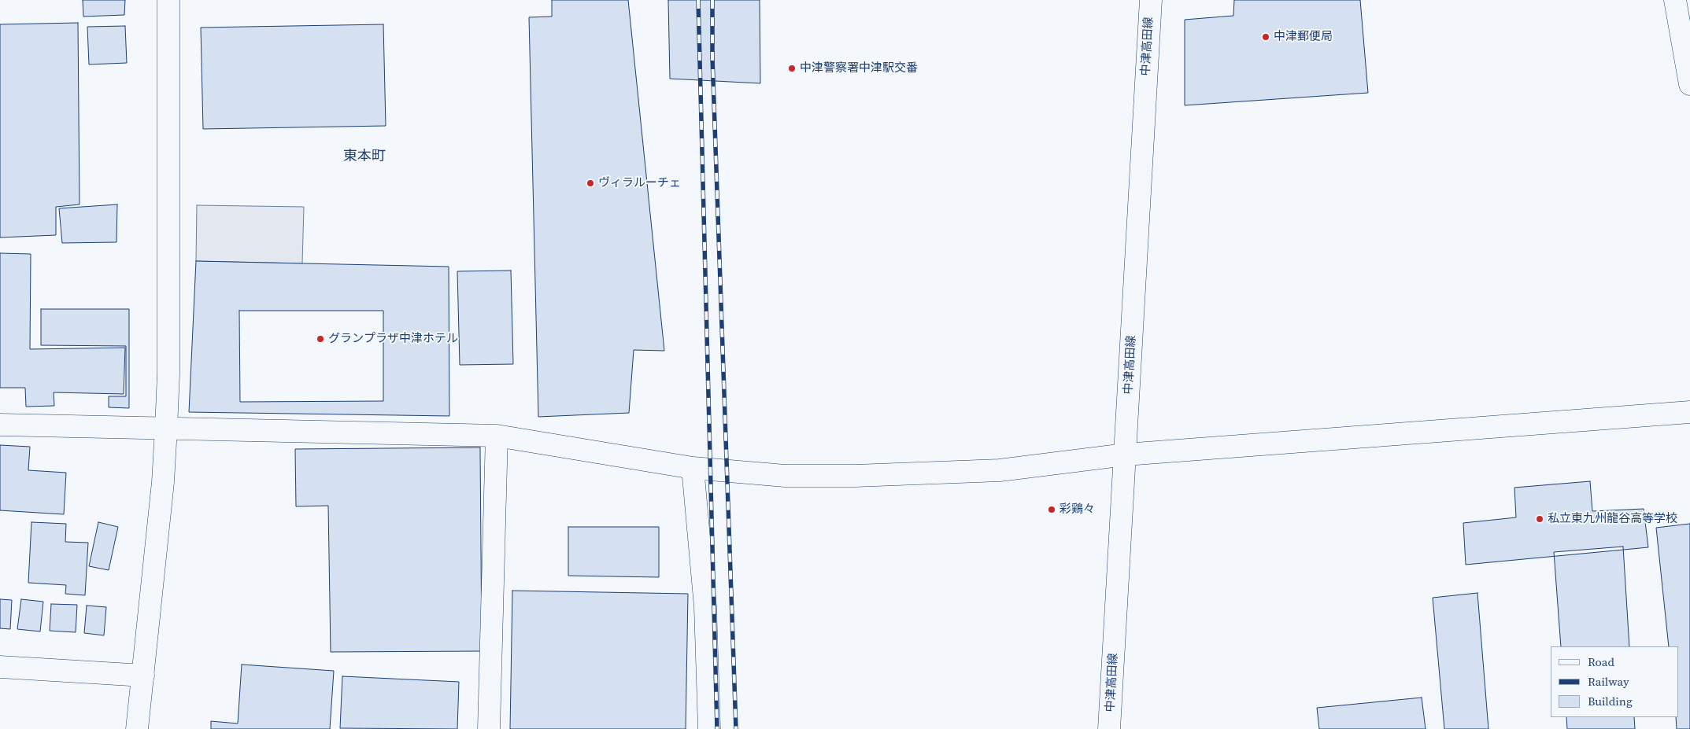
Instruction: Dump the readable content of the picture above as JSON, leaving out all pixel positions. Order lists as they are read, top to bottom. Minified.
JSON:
{"streets":{"street":["中津高田線"]},"districts":["東本町"],"places":["中津郵便局","中津警察署中津駅交番","ヴィラルーチェ","グランプラザ中津ホテル","彩鶏々","私立東九州龍谷高等学校"],"legend":["Road","Railway","Building"]}
